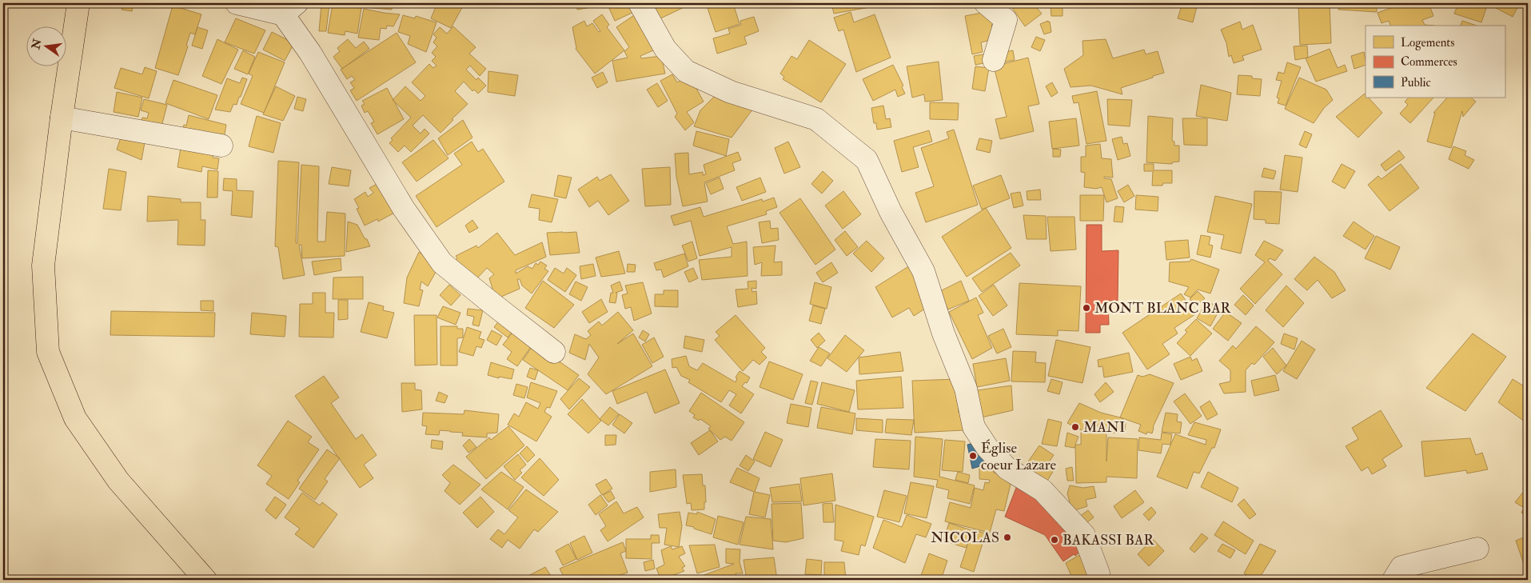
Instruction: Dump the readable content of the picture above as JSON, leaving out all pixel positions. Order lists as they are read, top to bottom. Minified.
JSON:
{"places":["MONT BLANC BAR","MANI","Église coeur Lazare","NICOLAS","BAKASSI BAR"],"legend":["Logements","Commerces","Public"],"north":"left"}
